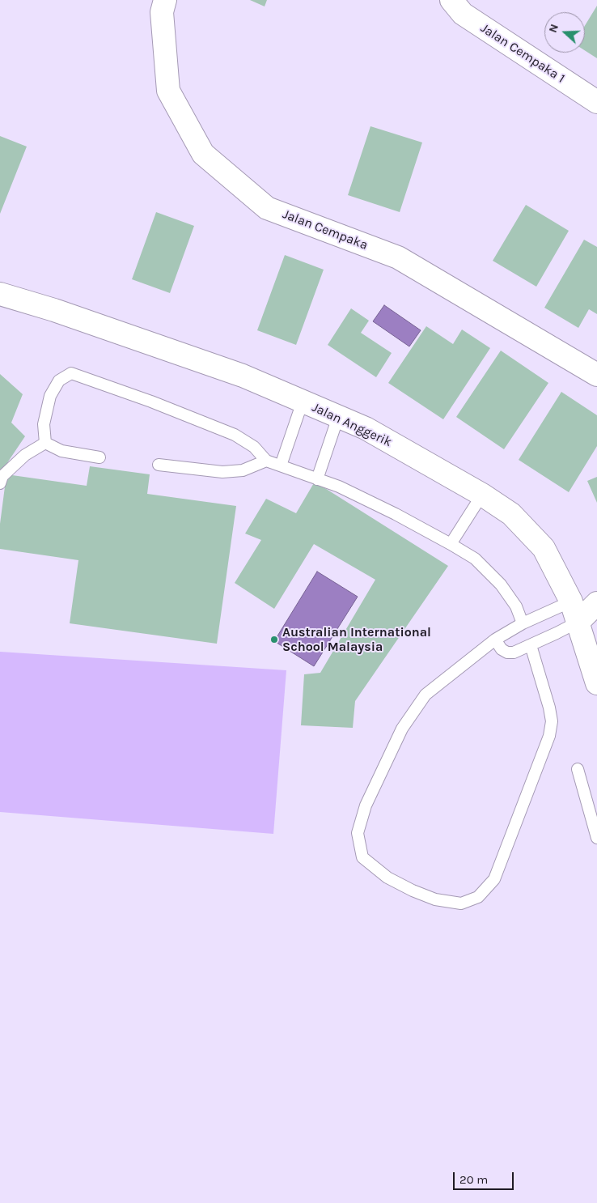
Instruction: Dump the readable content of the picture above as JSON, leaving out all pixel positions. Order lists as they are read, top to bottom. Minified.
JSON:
{"streets":{"street":["Jalan Cempaka 1","Jalan Cempaka","Jalan Anggerik"]},"places":["Australian International School Malaysia"],"scale_bar":"20 m","north":"left"}
